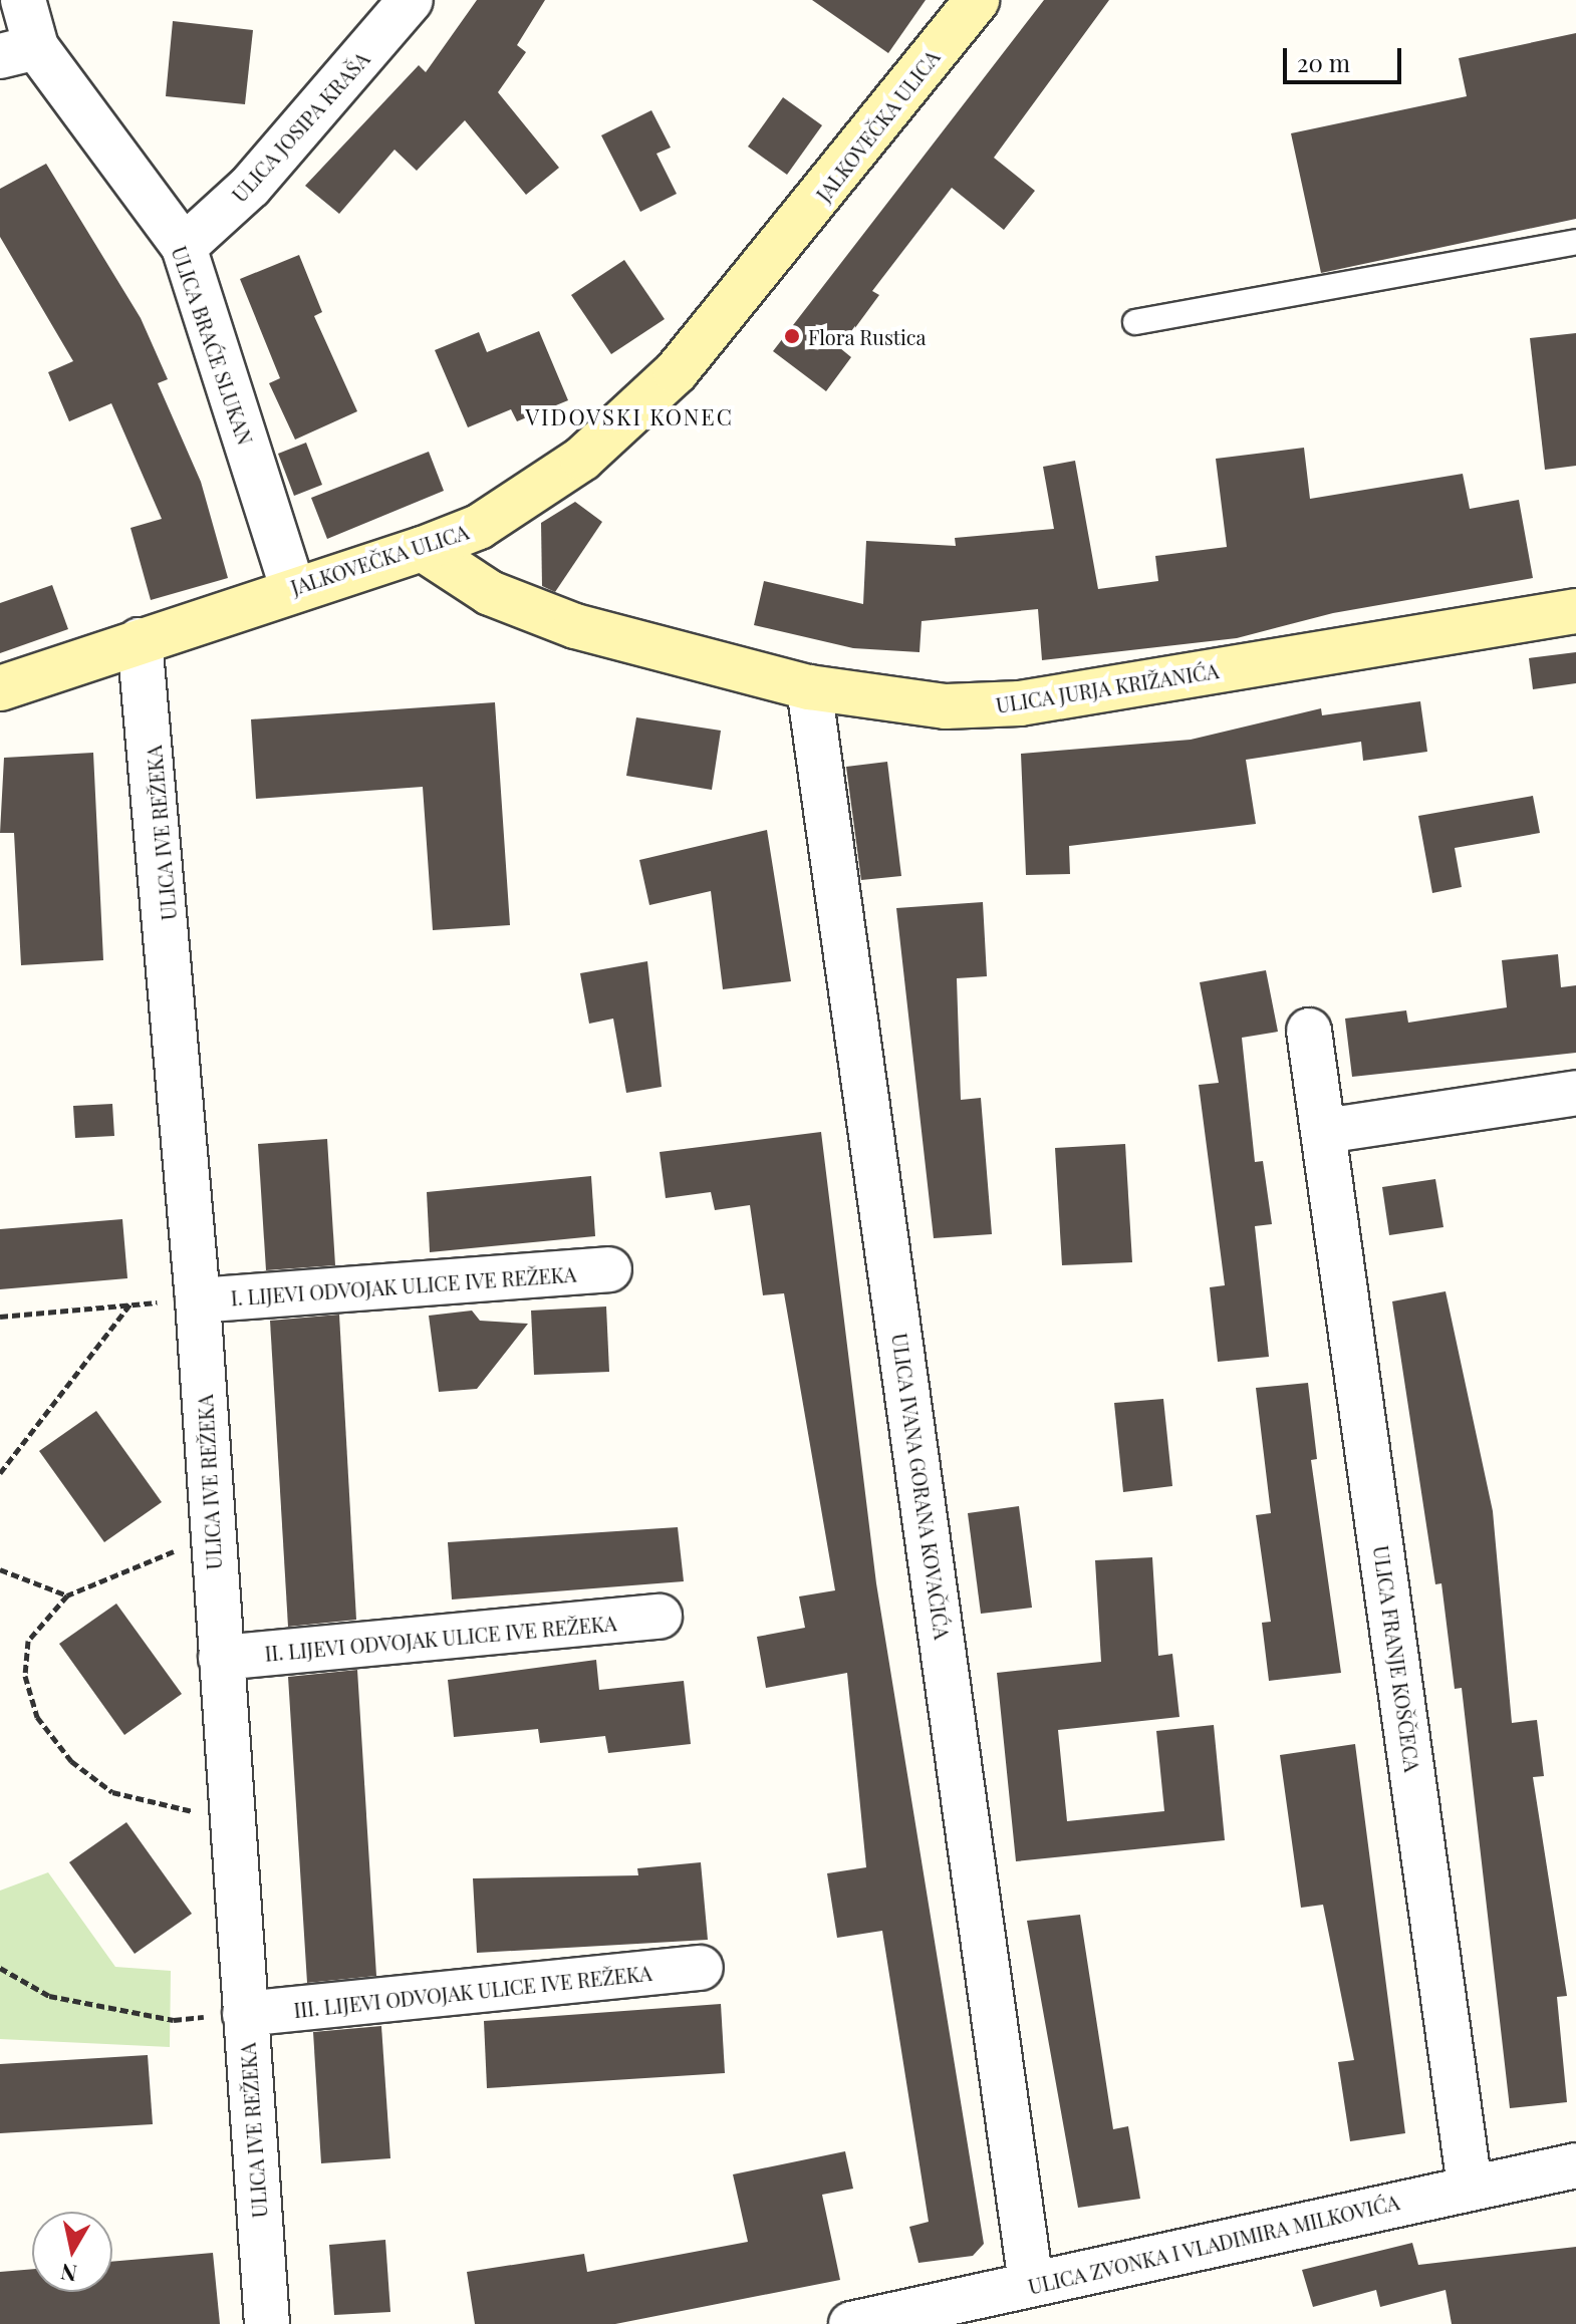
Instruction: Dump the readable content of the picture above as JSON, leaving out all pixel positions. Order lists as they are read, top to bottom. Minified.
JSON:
{"streets":{"main road":["JALKOVEČKA ULICA","ULICA JURJA KRIŽANIĆA"],"street":["ULICA JOSIPA KRAŠA","ULICA BRAĆE SLUKAN","ULICA IVE REŽEKA","I. LIJEVI ODVOJAK ULICE IVE REŽEKA","ULICA IVANA GORANA KOVAČIĆA","II. LIJEVI ODVOJAK ULICE IVE REŽEKA","ULICA FRANJE KOŠČECA","III. LIJEVI ODVOJAK ULICE IVE REŽEKA","ULICA ZVONKA I VLADIMIRA MILKOVIĆA"]},"crossings":[["JALKOVEČKA ULICA","ULICA BRAĆE SLUKAN"],["JALKOVEČKA ULICA","ULICA JURJA KRIŽANIĆA"],["JALKOVEČKA ULICA","ULICA IVE REŽEKA"],["ULICA JOSIPA KRAŠA","ULICA BRAĆE SLUKAN"],["ULICA JURJA KRIŽANIĆA","ULICA IVANA GORANA KOVAČIĆA"],["ULICA IVE REŽEKA","I. LIJEVI ODVOJAK ULICE IVE REŽEKA"],["ULICA IVE REŽEKA","II. LIJEVI ODVOJAK ULICE IVE REŽEKA"],["ULICA IVE REŽEKA","III. LIJEVI ODVOJAK ULICE IVE REŽEKA"],["ULICA IVANA GORANA KOVAČIĆA","ULICA ZVONKA I VLADIMIRA MILKOVIĆA"],["ULICA FRANJE KOŠČECA","ULICA ZVONKA I VLADIMIRA MILKOVIĆA"]],"districts":["VIDOVSKI KONEC"],"places":["Flora Rustica"],"scale_bar":"20 m","north":"bottom"}
